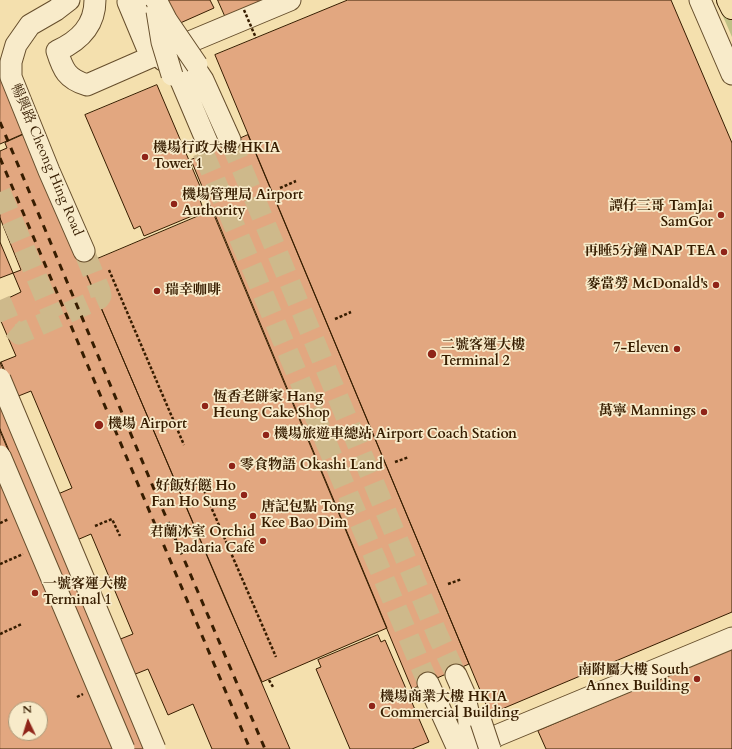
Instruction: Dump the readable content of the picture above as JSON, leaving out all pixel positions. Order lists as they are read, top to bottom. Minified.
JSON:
{"streets":{"street":["暢興路 Cheong Hing Road"]},"places":["機場行政大樓 HKIA Tower 1","機場管理局 Airport Authority","譚仔三哥 TamJai SamGor","再睡5分鐘 NAP TEA","麥當勞 McDonald's","瑞幸咖啡","7-Eleven","二號客運大樓 Terminal 2","恆香老餅家 Hang Heung Cake Shop","萬寧 Mannings","機場 Airport","機場旅遊車總站 Airport Coach Station","零食物語 Okashi Land","好飯好餸 Ho Fan Ho Sung","唐記包點 Tong Kee Bao Dim","君蘭冰室 Orchid Padaria Café","一號客運大樓 Terminal 1","南附屬大樓 South Annex Building","機場商業大樓 HKIA Commercial Building"],"north":"top"}
